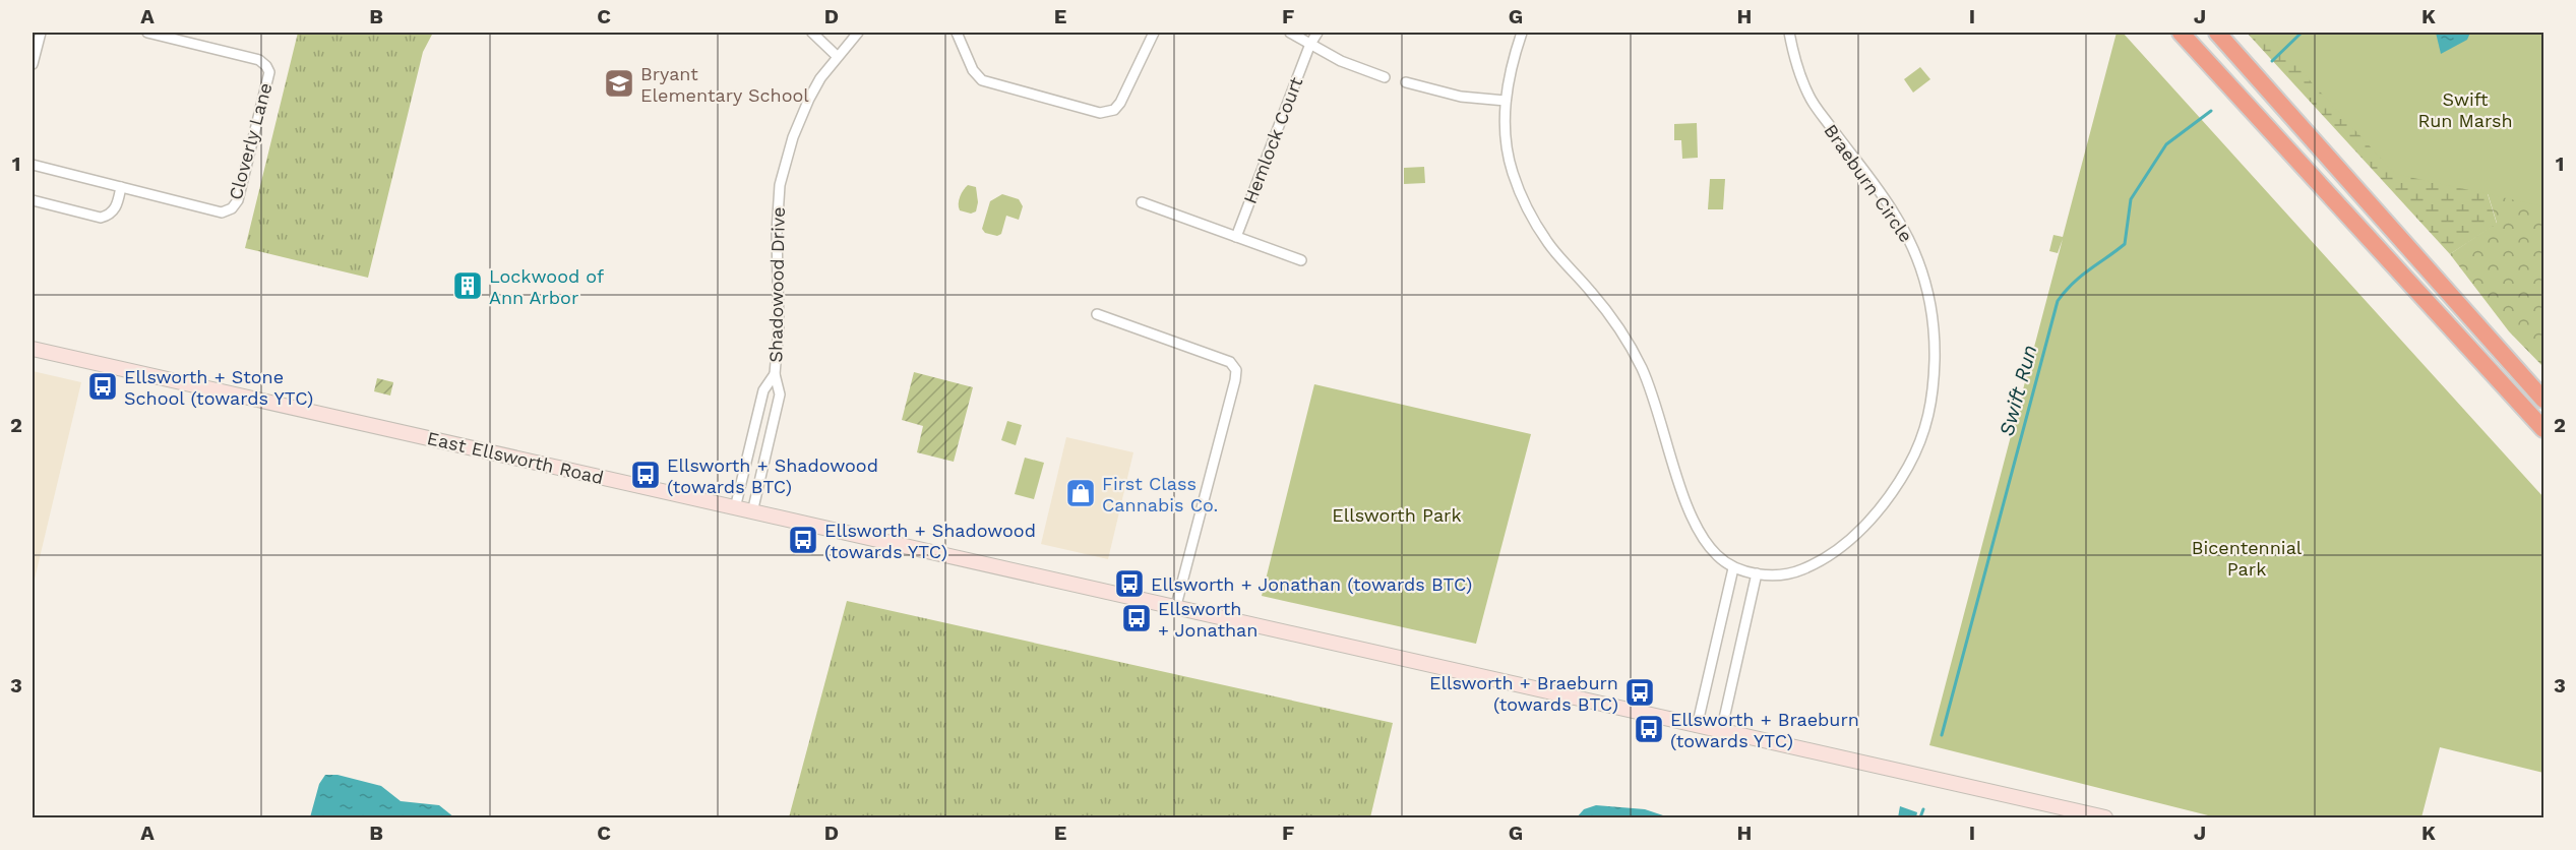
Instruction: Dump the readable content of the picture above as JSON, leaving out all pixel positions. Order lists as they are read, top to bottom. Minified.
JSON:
{"streets":{"main road":["East Ellsworth Road"],"street":["Hemlock Court","Cloverly Lane","Braeburn Circle","Shadowood Drive"]},"crossings":[["Shadowood Drive","East Ellsworth Road"]],"water":["Swift Run"],"parks":["Swift Run Marsh","Ellsworth Park","Bicentennial Park"],"places":{"school or university":["Bryant Elementary School"],"building":["Lockwood of Ann Arbor"],"bus stop":["Ellsworth + Stone School (towards YTC)","Ellsworth + Shadowood (towards BTC)","Ellsworth + Shadowood (towards YTC)","Ellsworth + Jonathan (towards BTC)","Ellsworth + Jonathan","Ellsworth + Braeburn (towards BTC)","Ellsworth + Braeburn (towards YTC)"],"shop":["First Class Cannabis Co."]},"grid":{"columns":["A","B","C","D","E","F","G","H","I","J","K"],"rows":["1","2","3"]}}
